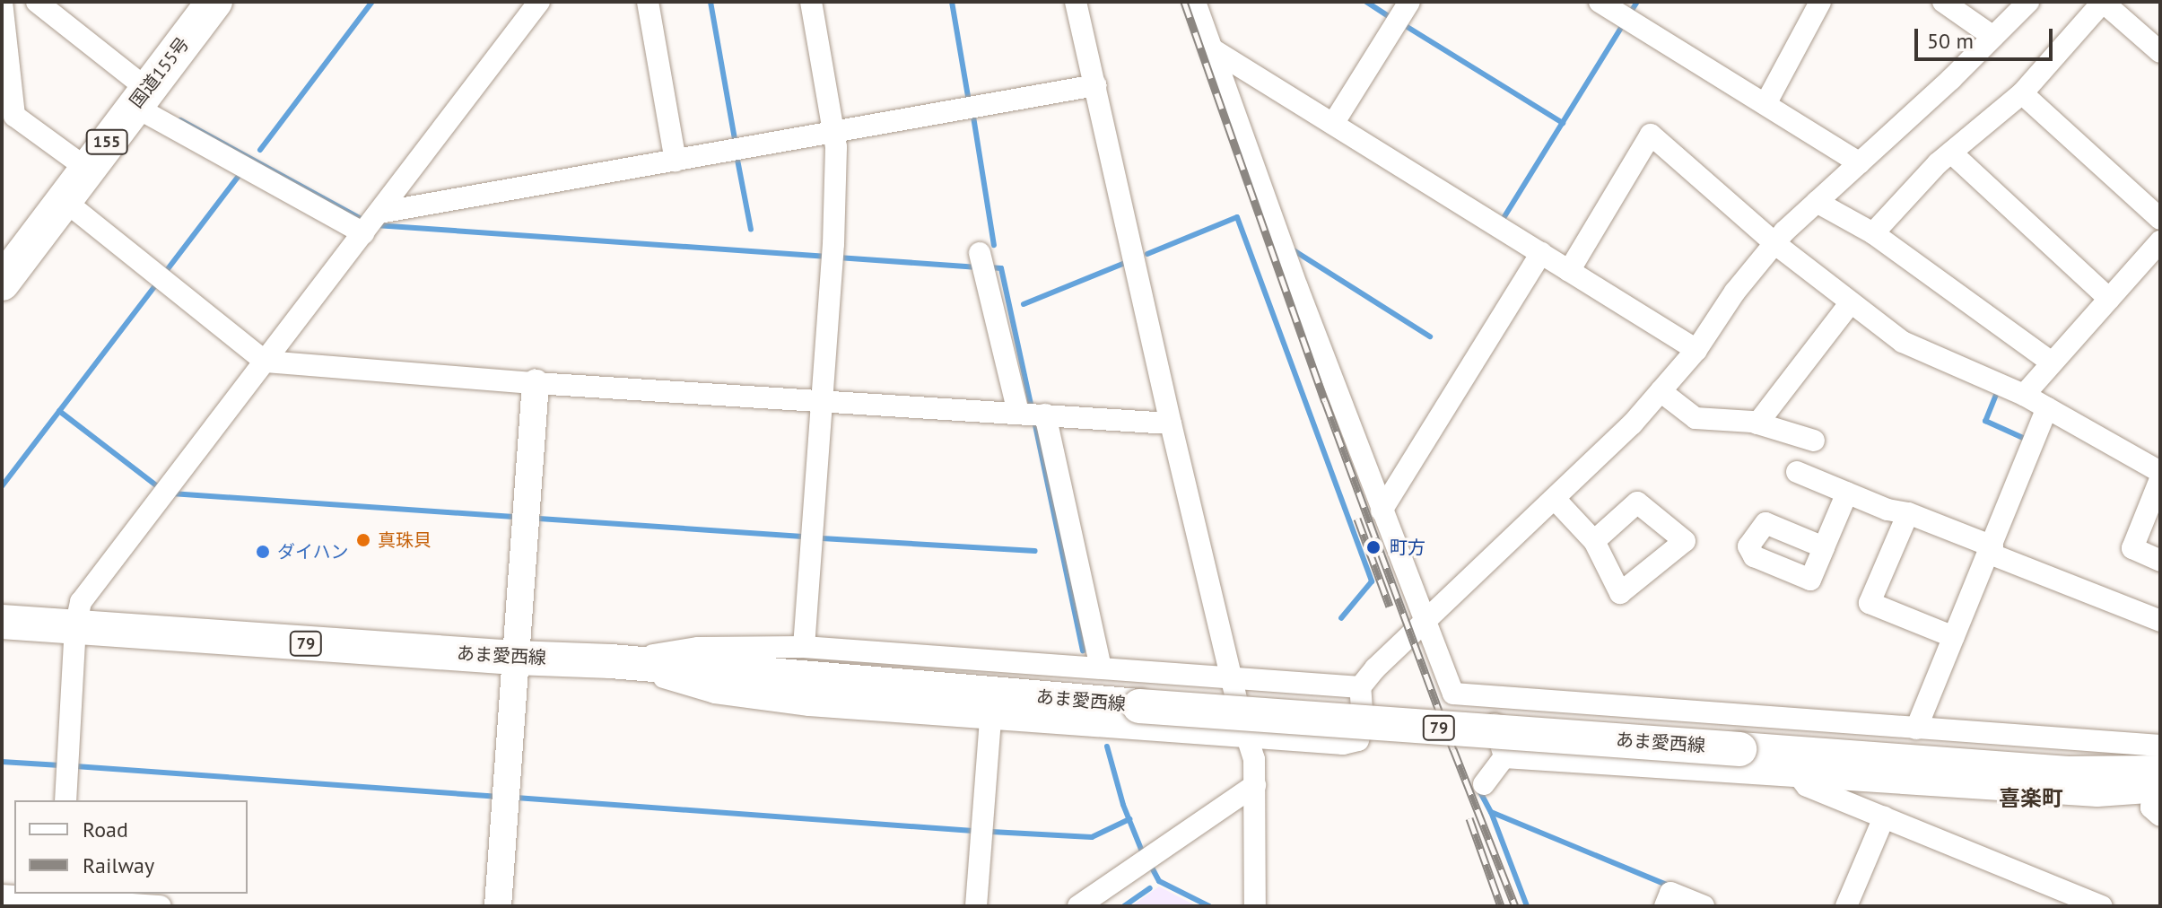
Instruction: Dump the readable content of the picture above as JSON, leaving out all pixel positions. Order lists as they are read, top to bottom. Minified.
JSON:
{"streets":{"highway":["国道155号","155"],"main road":["79","あま愛西線"]},"districts":["喜楽町"],"places":["真珠貝","町方","ダイハン"],"legend":["Road","Railway"],"scale_bar":"50 m"}
